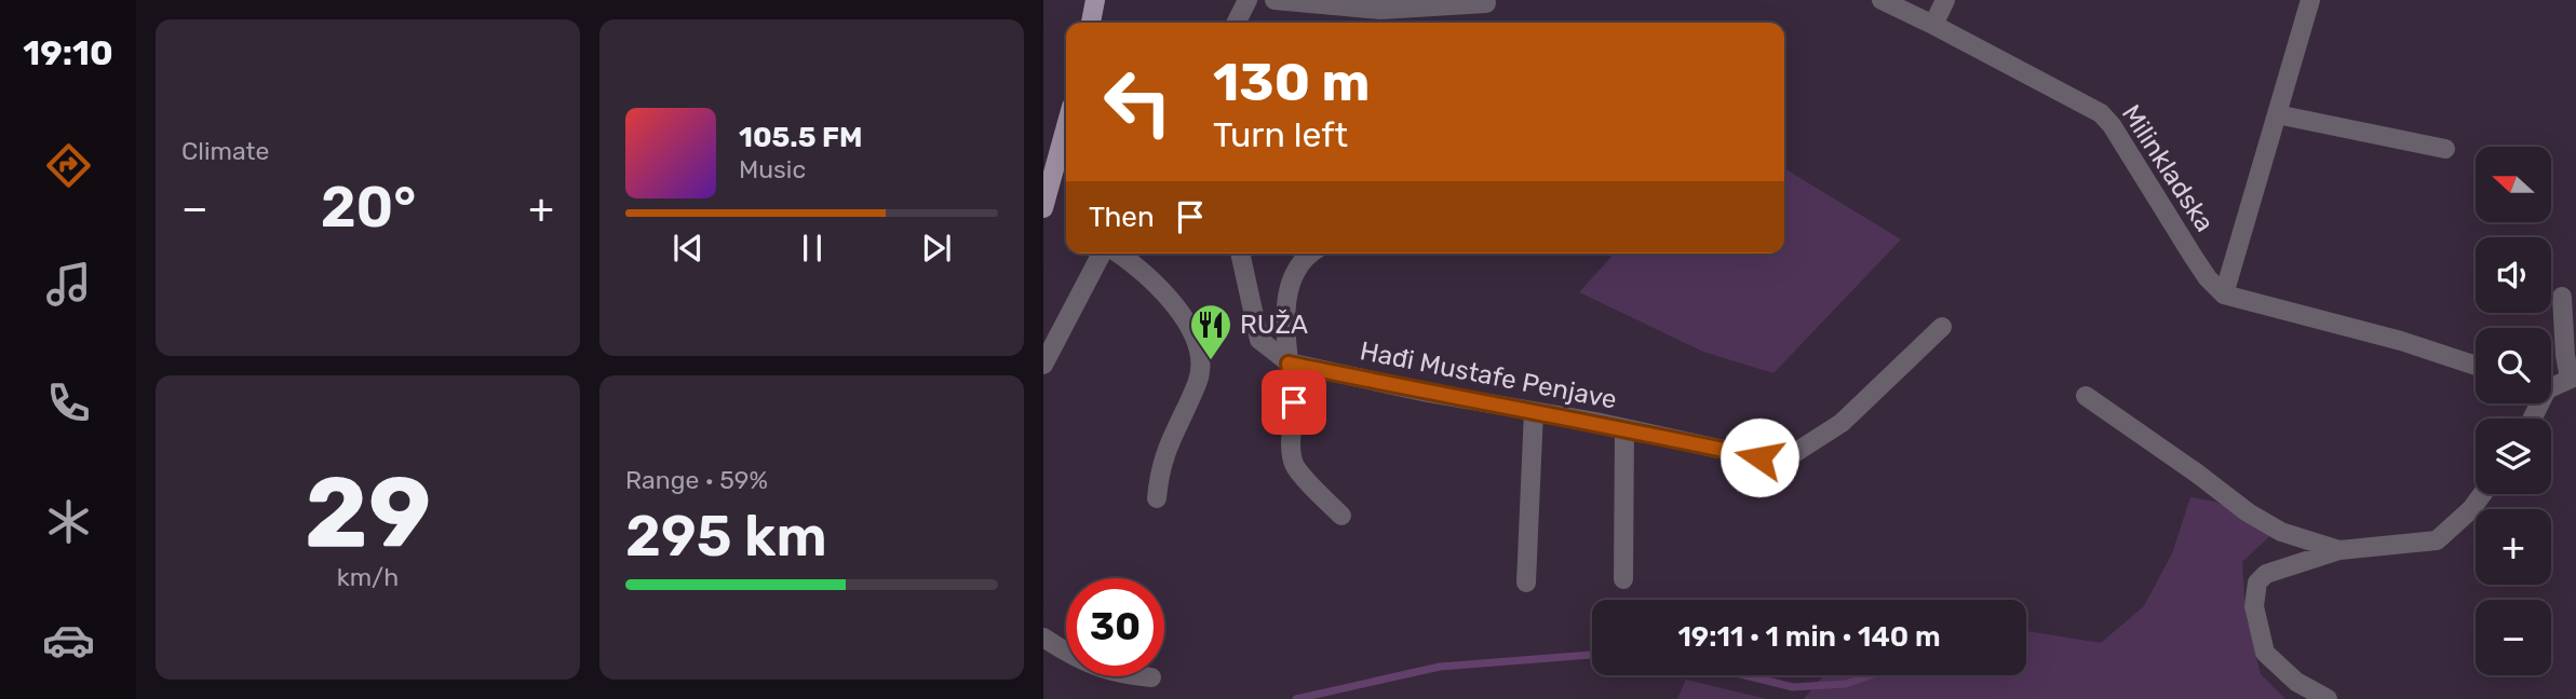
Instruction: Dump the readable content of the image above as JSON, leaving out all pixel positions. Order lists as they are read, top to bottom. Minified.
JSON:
{"streets":{"street":["Milinkladska","Hađi Mustafe Penjave"]},"places":{"restaurant":["RUŽA"]},"north":"left","page":{"tabs":"19:10","tile":["Climate",["29","km/h"],["Range · 59%","295 km"]],"turn":["130 m","Turn left"],"song":["105.5 FM","Music"],"map_buttons":["+","−"],"heat":["−","20°","+"],"then":"Then","limit":"30","trip":"19:11 · 1 min · 140 m"}}
